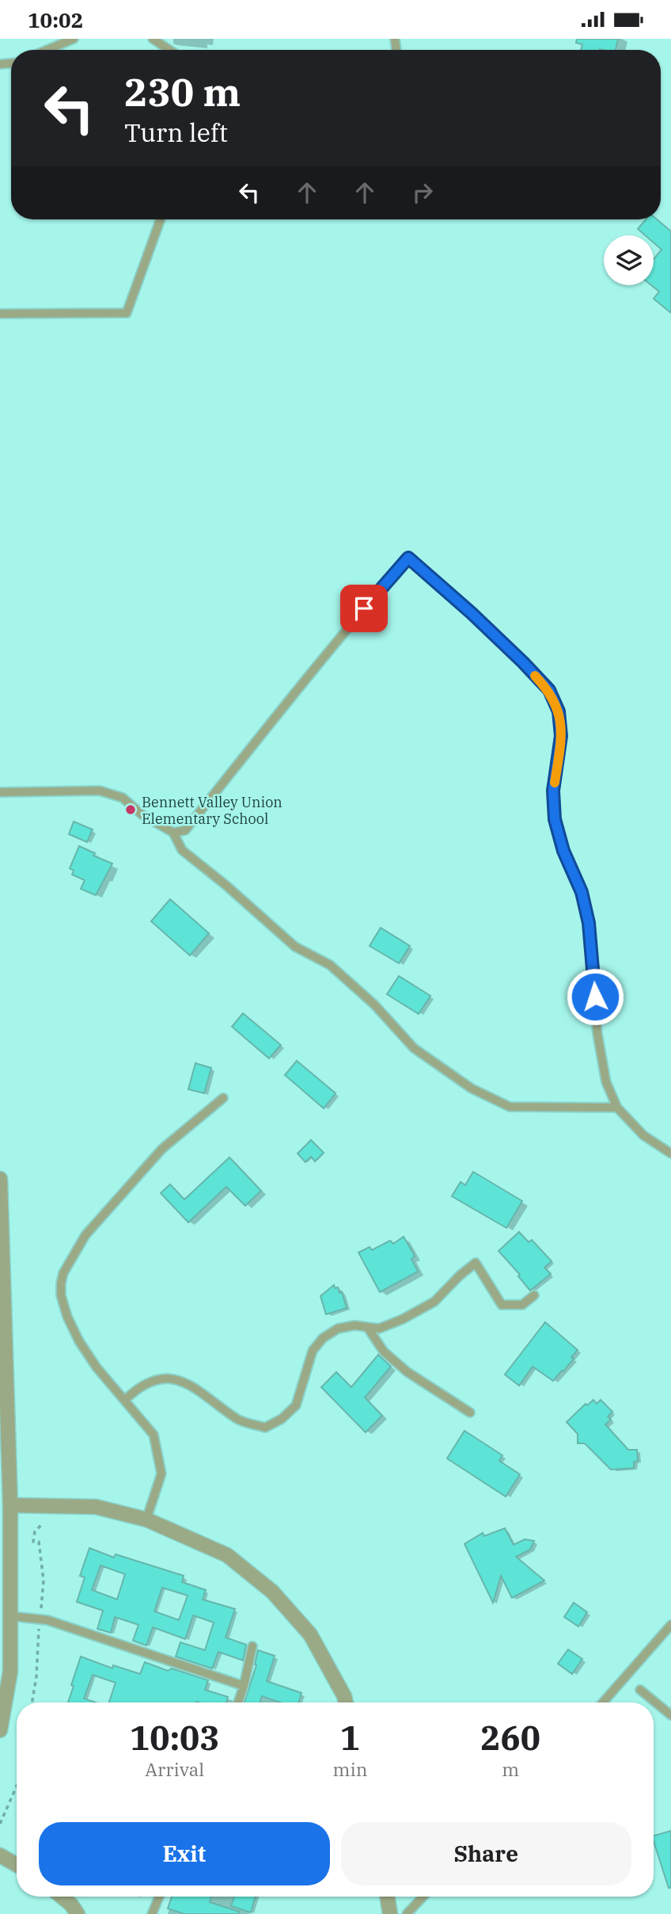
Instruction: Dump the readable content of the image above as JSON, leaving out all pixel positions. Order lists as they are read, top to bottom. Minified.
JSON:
{"places":["Bennett Valley Union Elementary School"],"page":{"status":"10:02","turn":["230 m","Turn left"],"eta":["10:03","Arrival","1","min","260","m"],"buttons":["Exit","Share"]}}
